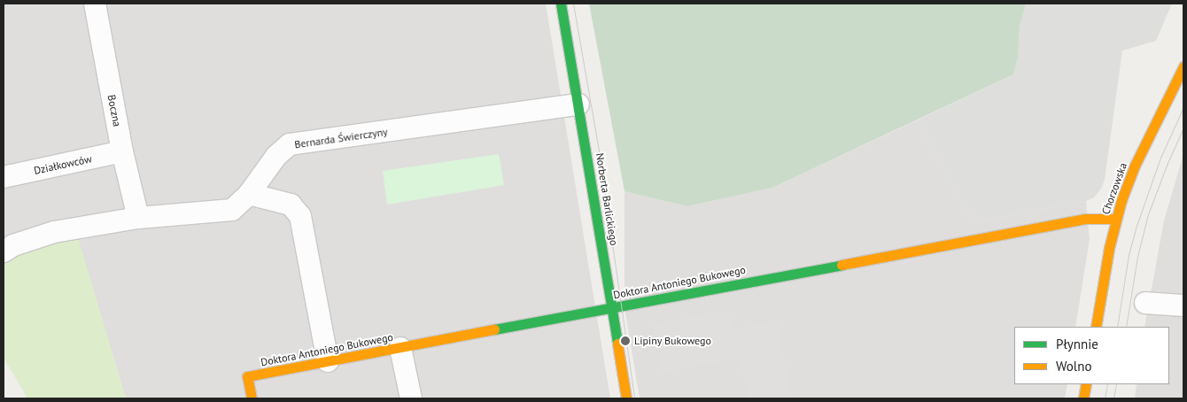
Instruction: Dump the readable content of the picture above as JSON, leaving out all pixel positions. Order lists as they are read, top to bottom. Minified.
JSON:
{"streets":{"street":["Boczna","Bernarda Świerczyny","Działkowców","Chorzowska","Norberta Barlickiego","Doktora Antoniego Bukowego"]},"crossings":[["Boczna","Bernarda Świerczyny"],["Boczna","Działkowców"],["Bernarda Świerczyny","Norberta Barlickiego"],["Chorzowska","Doktora Antoniego Bukowego"],["Norberta Barlickiego","Doktora Antoniego Bukowego"]],"places":["Lipiny Bukowego"],"legend":["Płynnie","Wolno"]}
